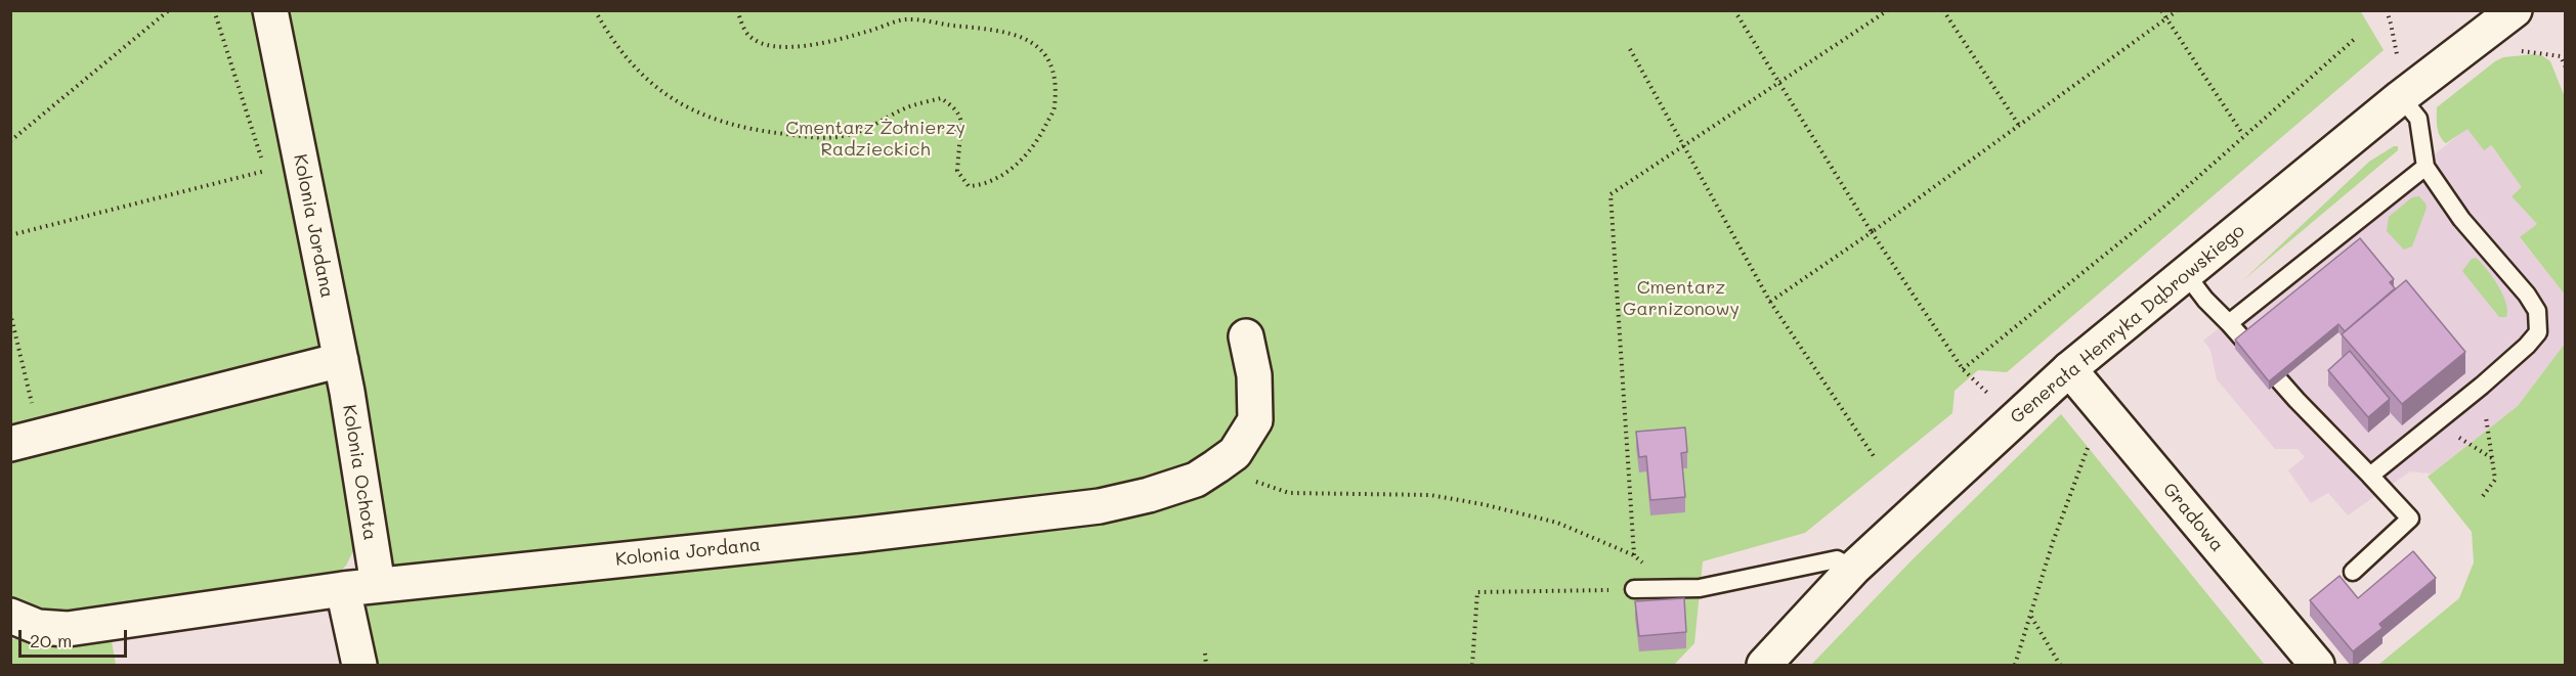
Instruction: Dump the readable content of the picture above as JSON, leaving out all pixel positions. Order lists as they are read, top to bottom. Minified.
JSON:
{"streets":{"street":["Kolonia Jordana","Generała Henryka Dąbrowskiego","Kolonia Ochota","Gradowa"]},"crossings":[["Kolonia Jordana","Kolonia Ochota"],["Generała Henryka Dąbrowskiego","Gradowa"]],"parks":["Cmentarz Żołnierzy Radzieckich","Cmentarz Garnizonowy"],"scale_bar":"20 m"}
